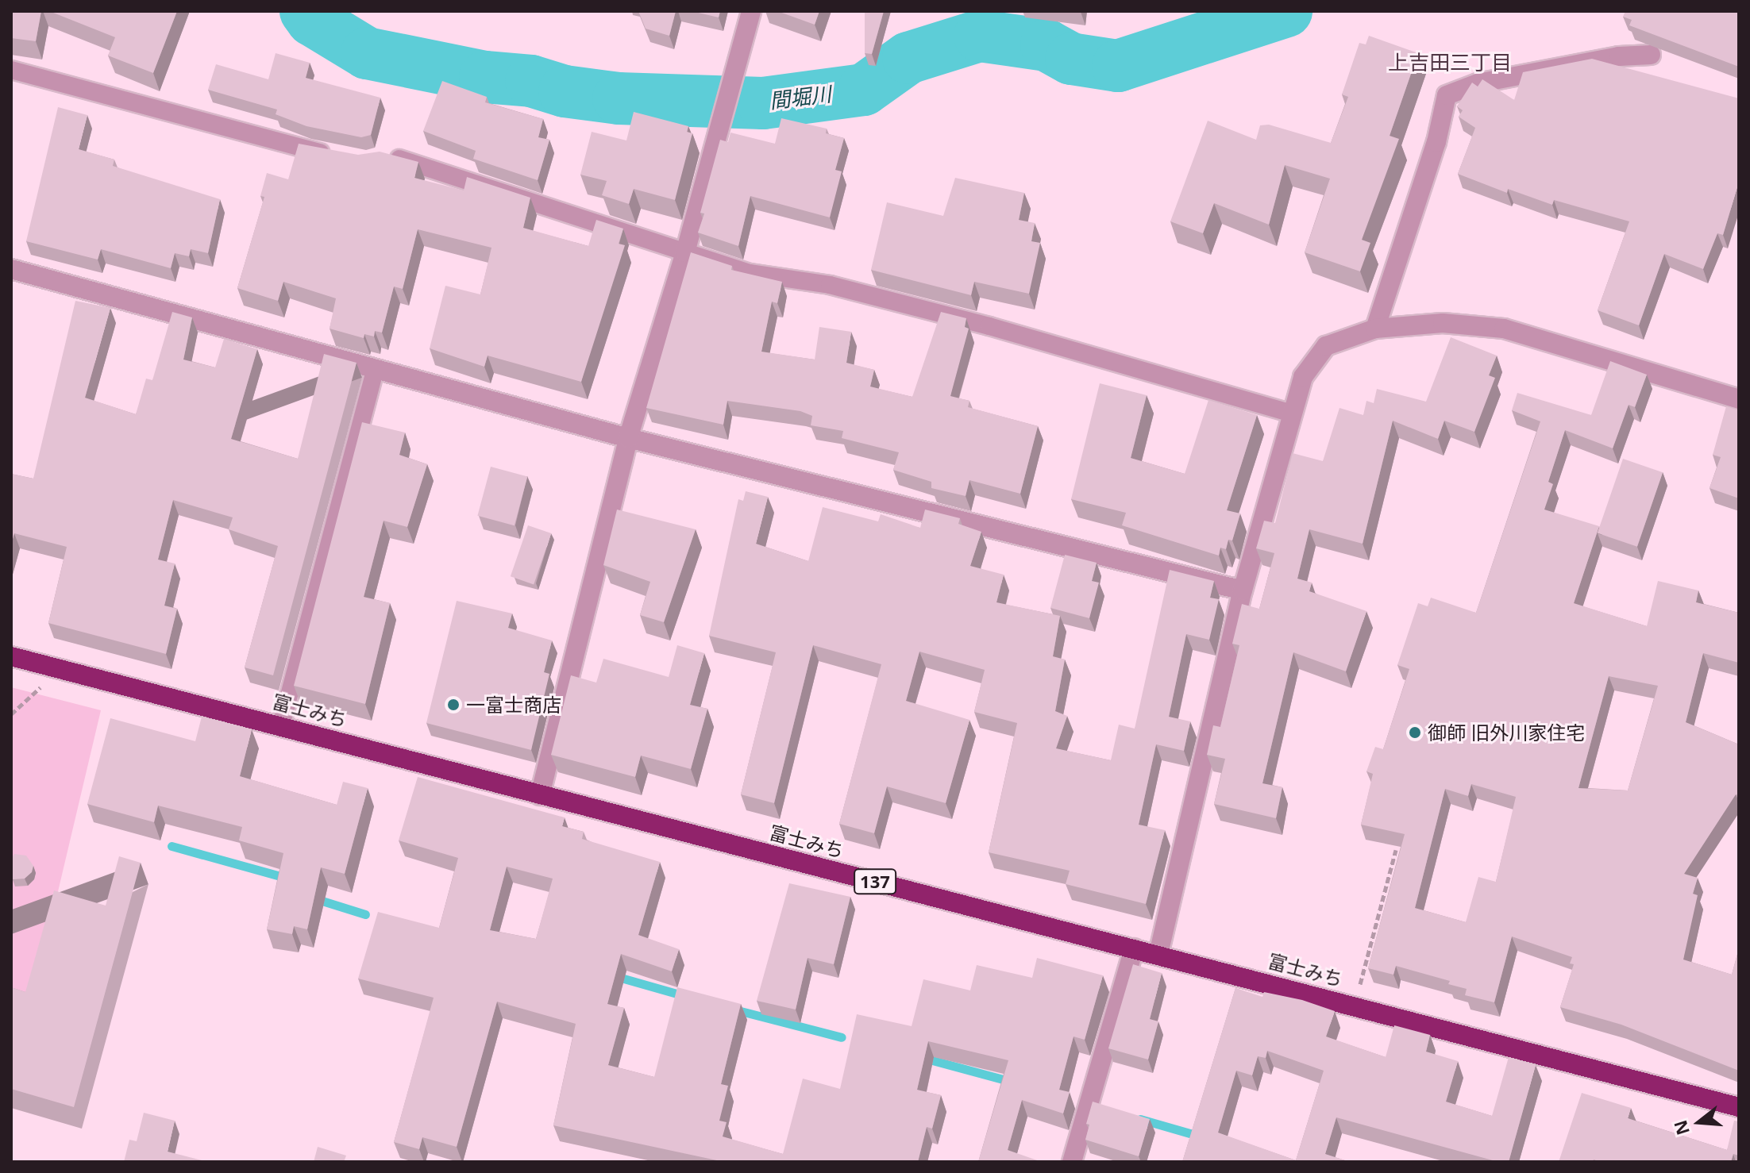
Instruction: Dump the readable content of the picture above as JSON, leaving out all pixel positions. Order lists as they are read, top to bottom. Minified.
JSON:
{"streets":{"highway":["富士みち","137"]},"districts":["上吉田三丁目"],"water":["間堀川"],"places":["一富士商店","御師 旧外川家住宅"],"north":"left"}
